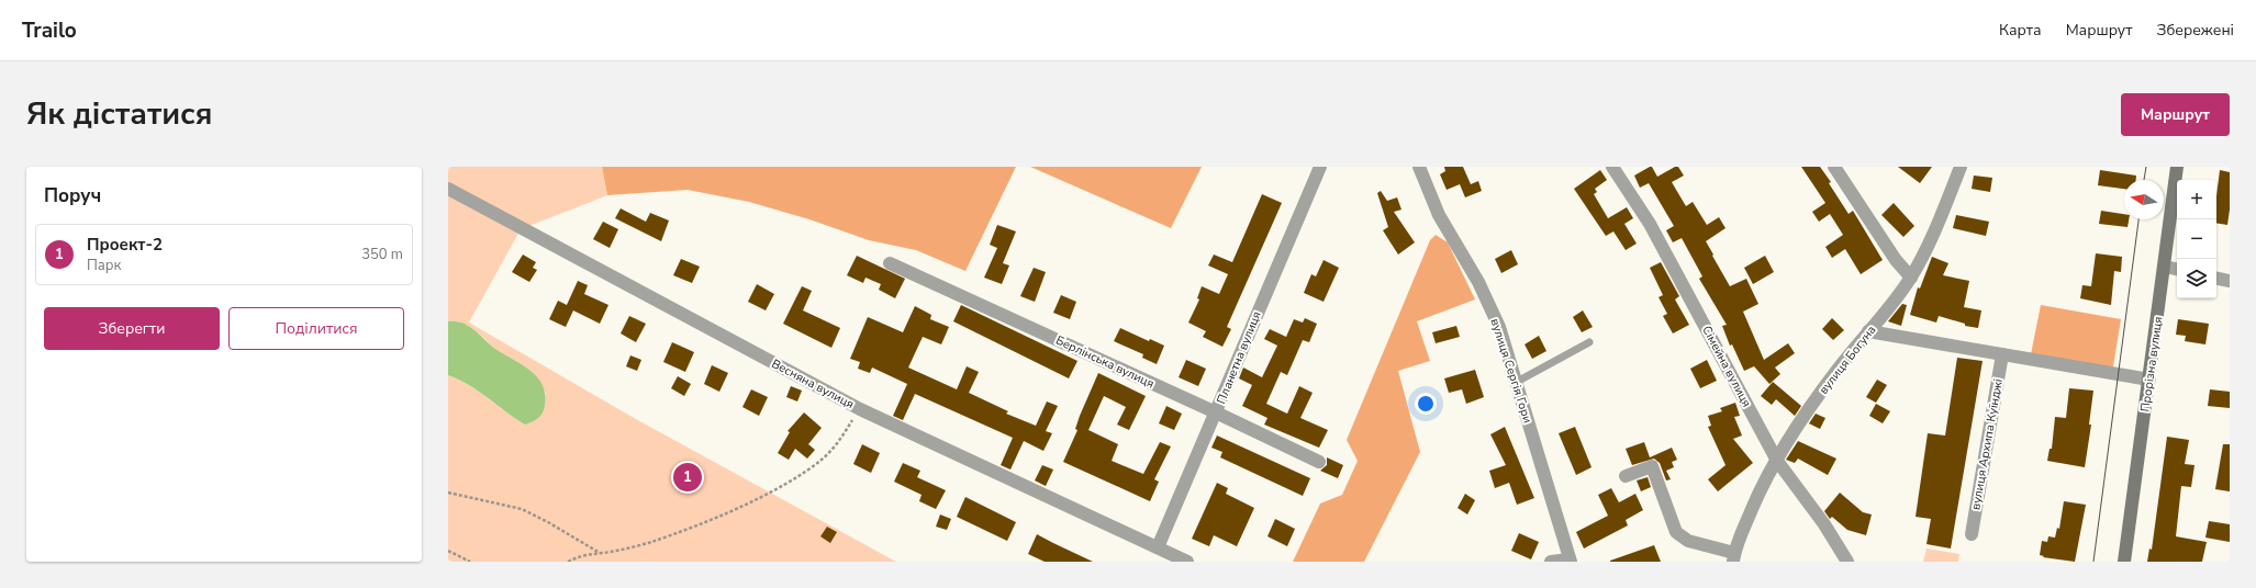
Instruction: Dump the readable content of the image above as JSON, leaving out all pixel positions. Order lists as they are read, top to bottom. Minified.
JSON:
{"streets":{"main road":["Прорізна вулиця"],"street":["Планетна вулиця","вулиця Богуна","Берлінська вулиця","Сімейна вулиця","вулиця Сергія Гори","Весняна вулиця","вулиця Архипа Куїнджі"]},"crossings":[["Планетна вулиця","Берлінська вулиця"],["Планетна вулиця","Весняна вулиця"],["вулиця Богуна","Сімейна вулиця"]],"north":"left","page":{"header":"Trailo","nav":["Карта","Маршрут","Збережені"],"title":"Як дістатися","buttons":["Маршрут",["Зберегти","Поділитися"]],"heading":"Поруч","map_buttons":["+","−"],"list":[{"mark":"1","name":"Проект-2","note":"Парк","value":"350 m"}],"pins":"1"}}
